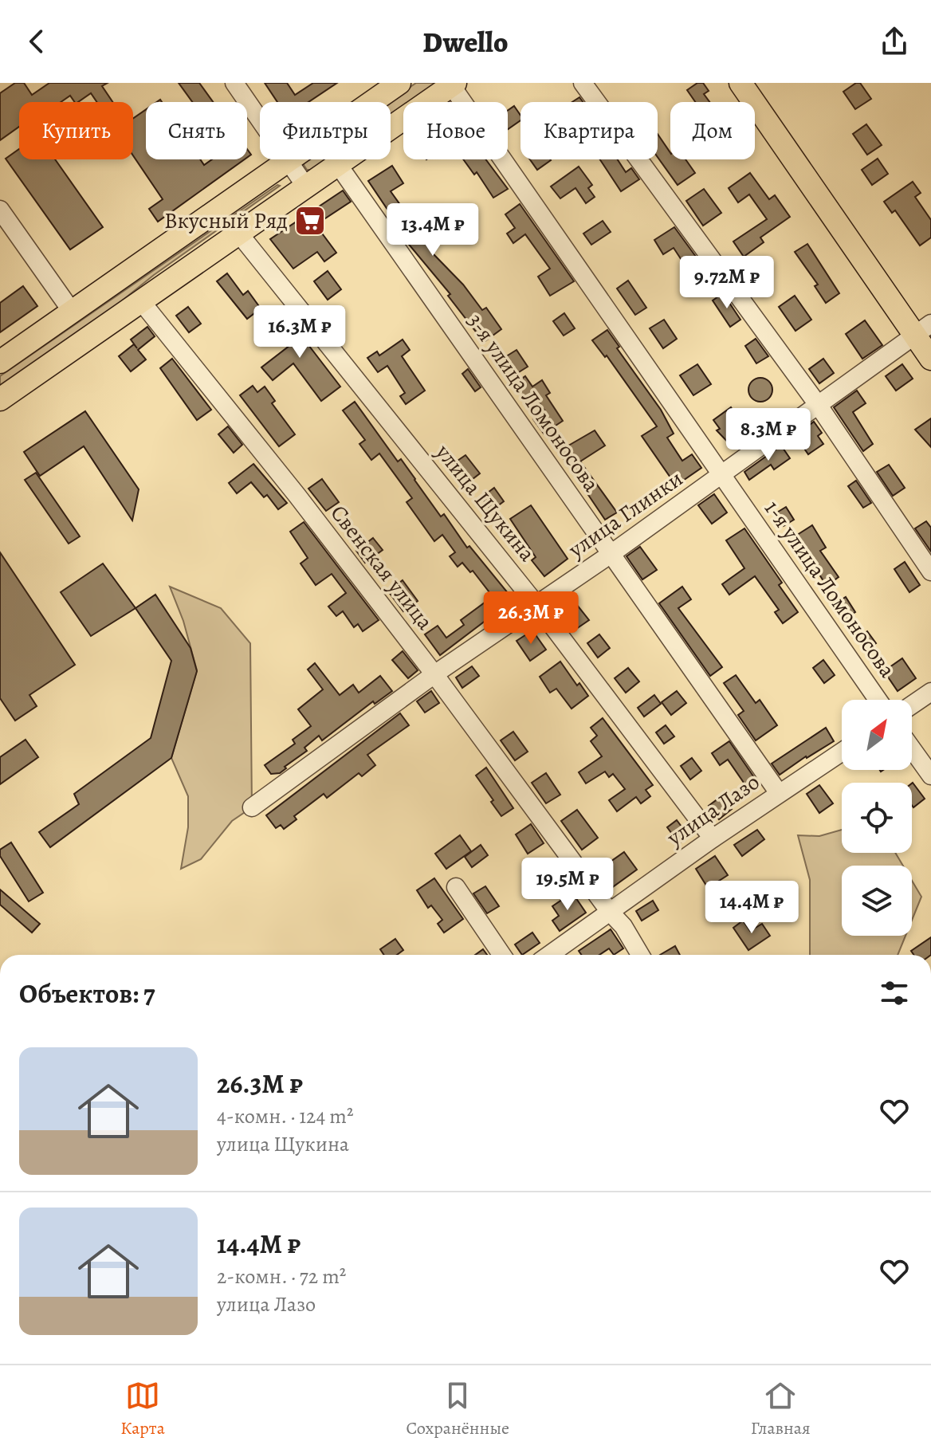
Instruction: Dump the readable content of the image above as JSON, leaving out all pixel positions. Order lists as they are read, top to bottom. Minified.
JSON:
{"streets":{"street":["3-я улица Ломоносова","улица Щукина","улица Глинки","Свенская улица","1-я улица Ломоносова","улица Лазо"]},"crossings":[["3-я улица Ломоносова","улица Глинки"],["3-я улица Ломоносова","улица Лазо"],["улица Щукина","улица Глинки"],["улица Щукина","улица Лазо"],["улица Глинки","Свенская улица"],["улица Глинки","1-я улица Ломоносова"],["Свенская улица","улица Лазо"]],"places":{"supermarket":["Вкусный Ряд"]},"north":"top right","page":{"header":"Dwello","chip":["Купить","Снять","Фильтры","Новое","Квартира","Дом"],"price":["13.4M ₽","9.72M ₽","16.3M ₽","8.3M ₽","26.3M ₽","19.5M ₽","14.4M ₽"],"heading":"Объектов: 7","list":[{"name":"26.3M ₽","note":"4-комн. · 124 m² · улица Щукина"},{"name":"14.4M ₽","note":"2-комн. · 72 m² · улица Лазо"}],"tabs":["Карта","Сохранённые","Главная"]}}
